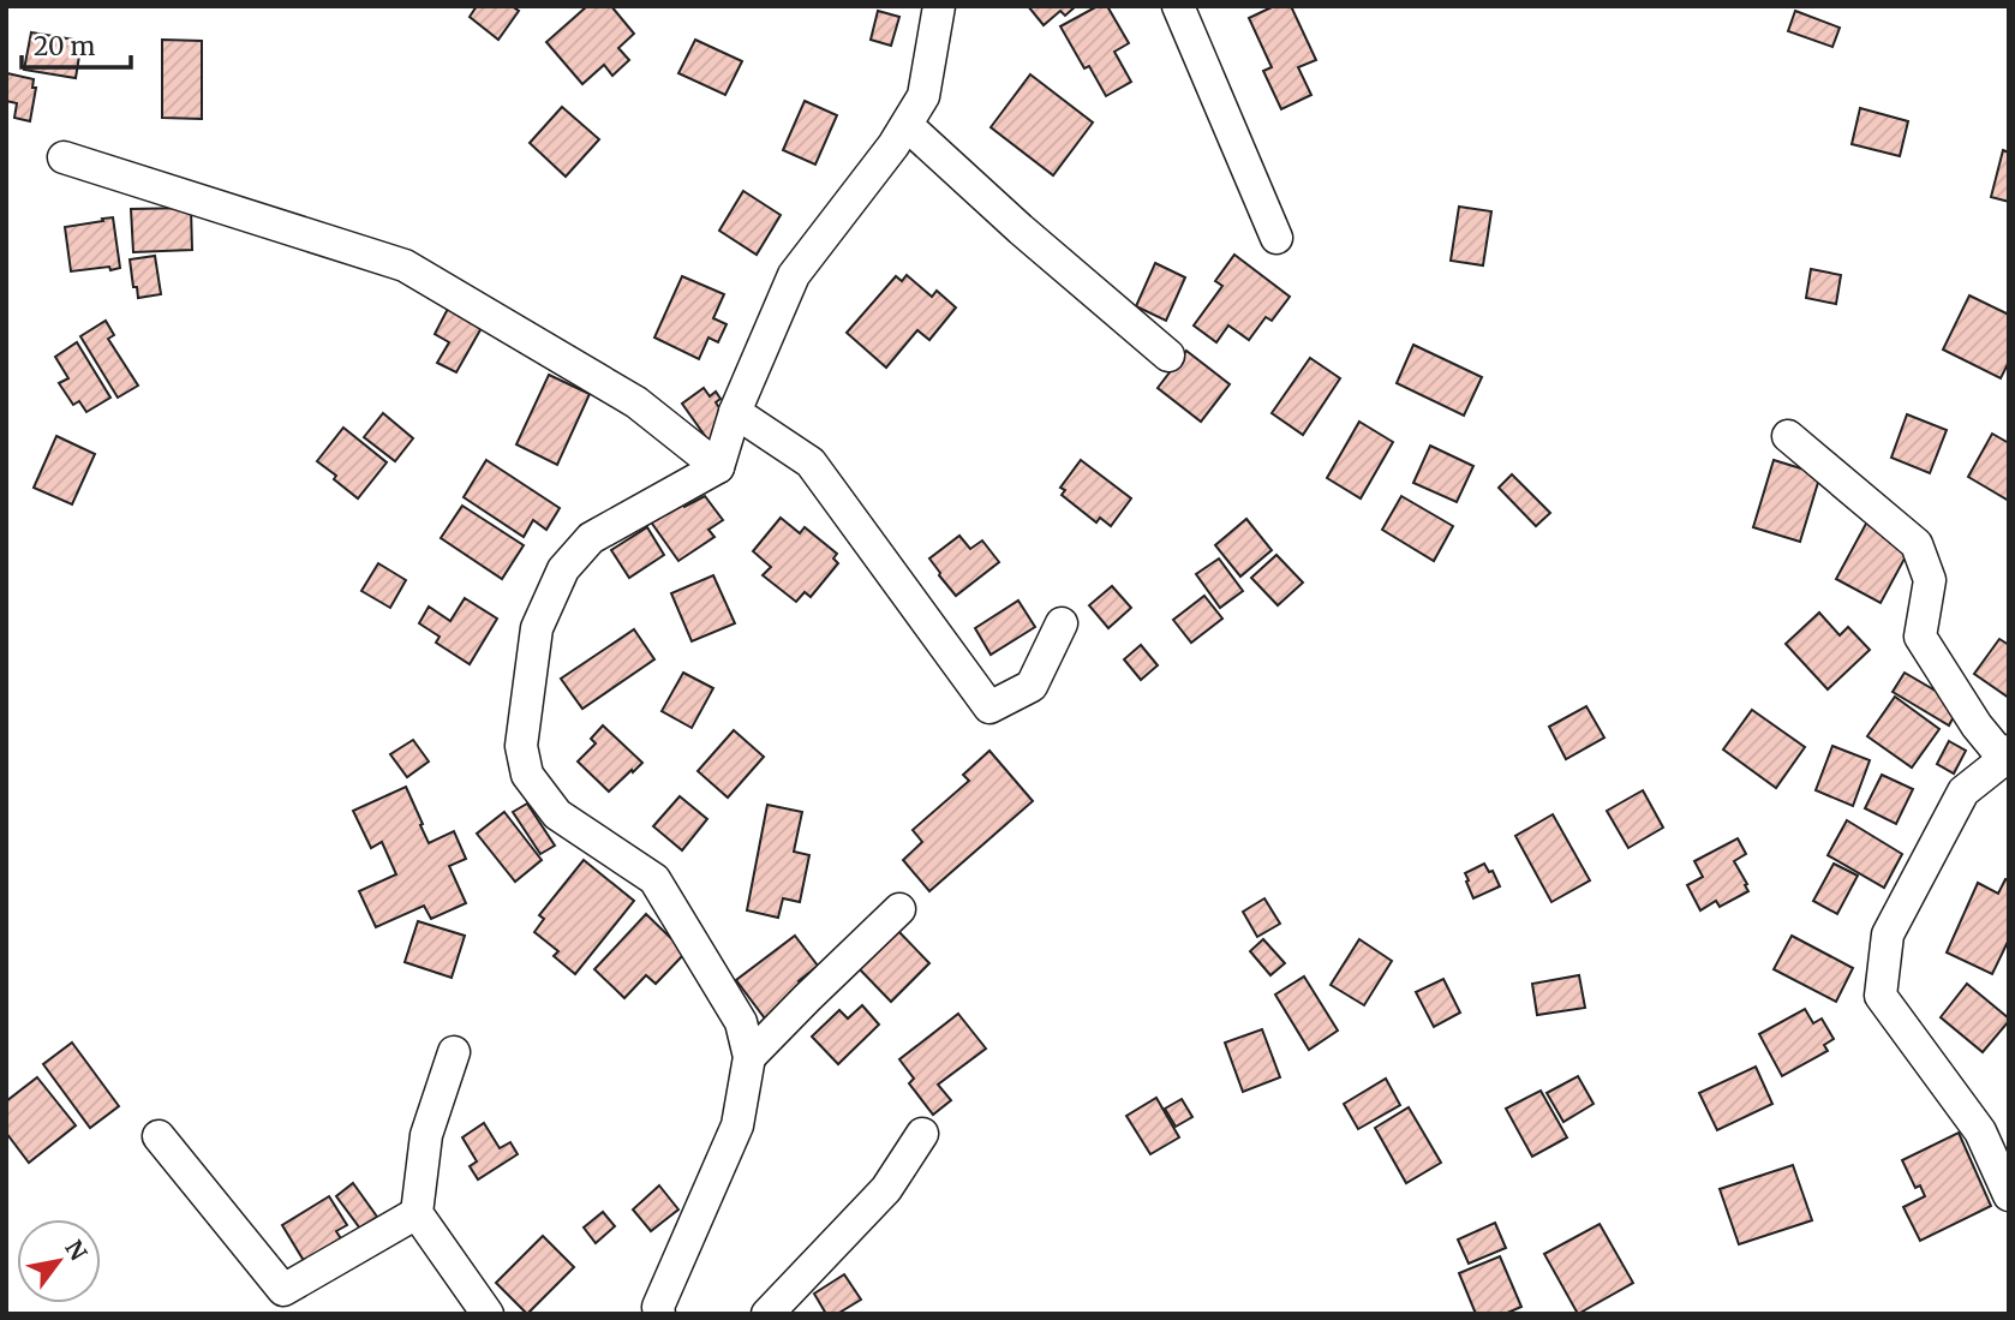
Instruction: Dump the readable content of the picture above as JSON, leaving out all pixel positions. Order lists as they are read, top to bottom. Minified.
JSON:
{"scale_bar":"20 m","north":"top right"}
